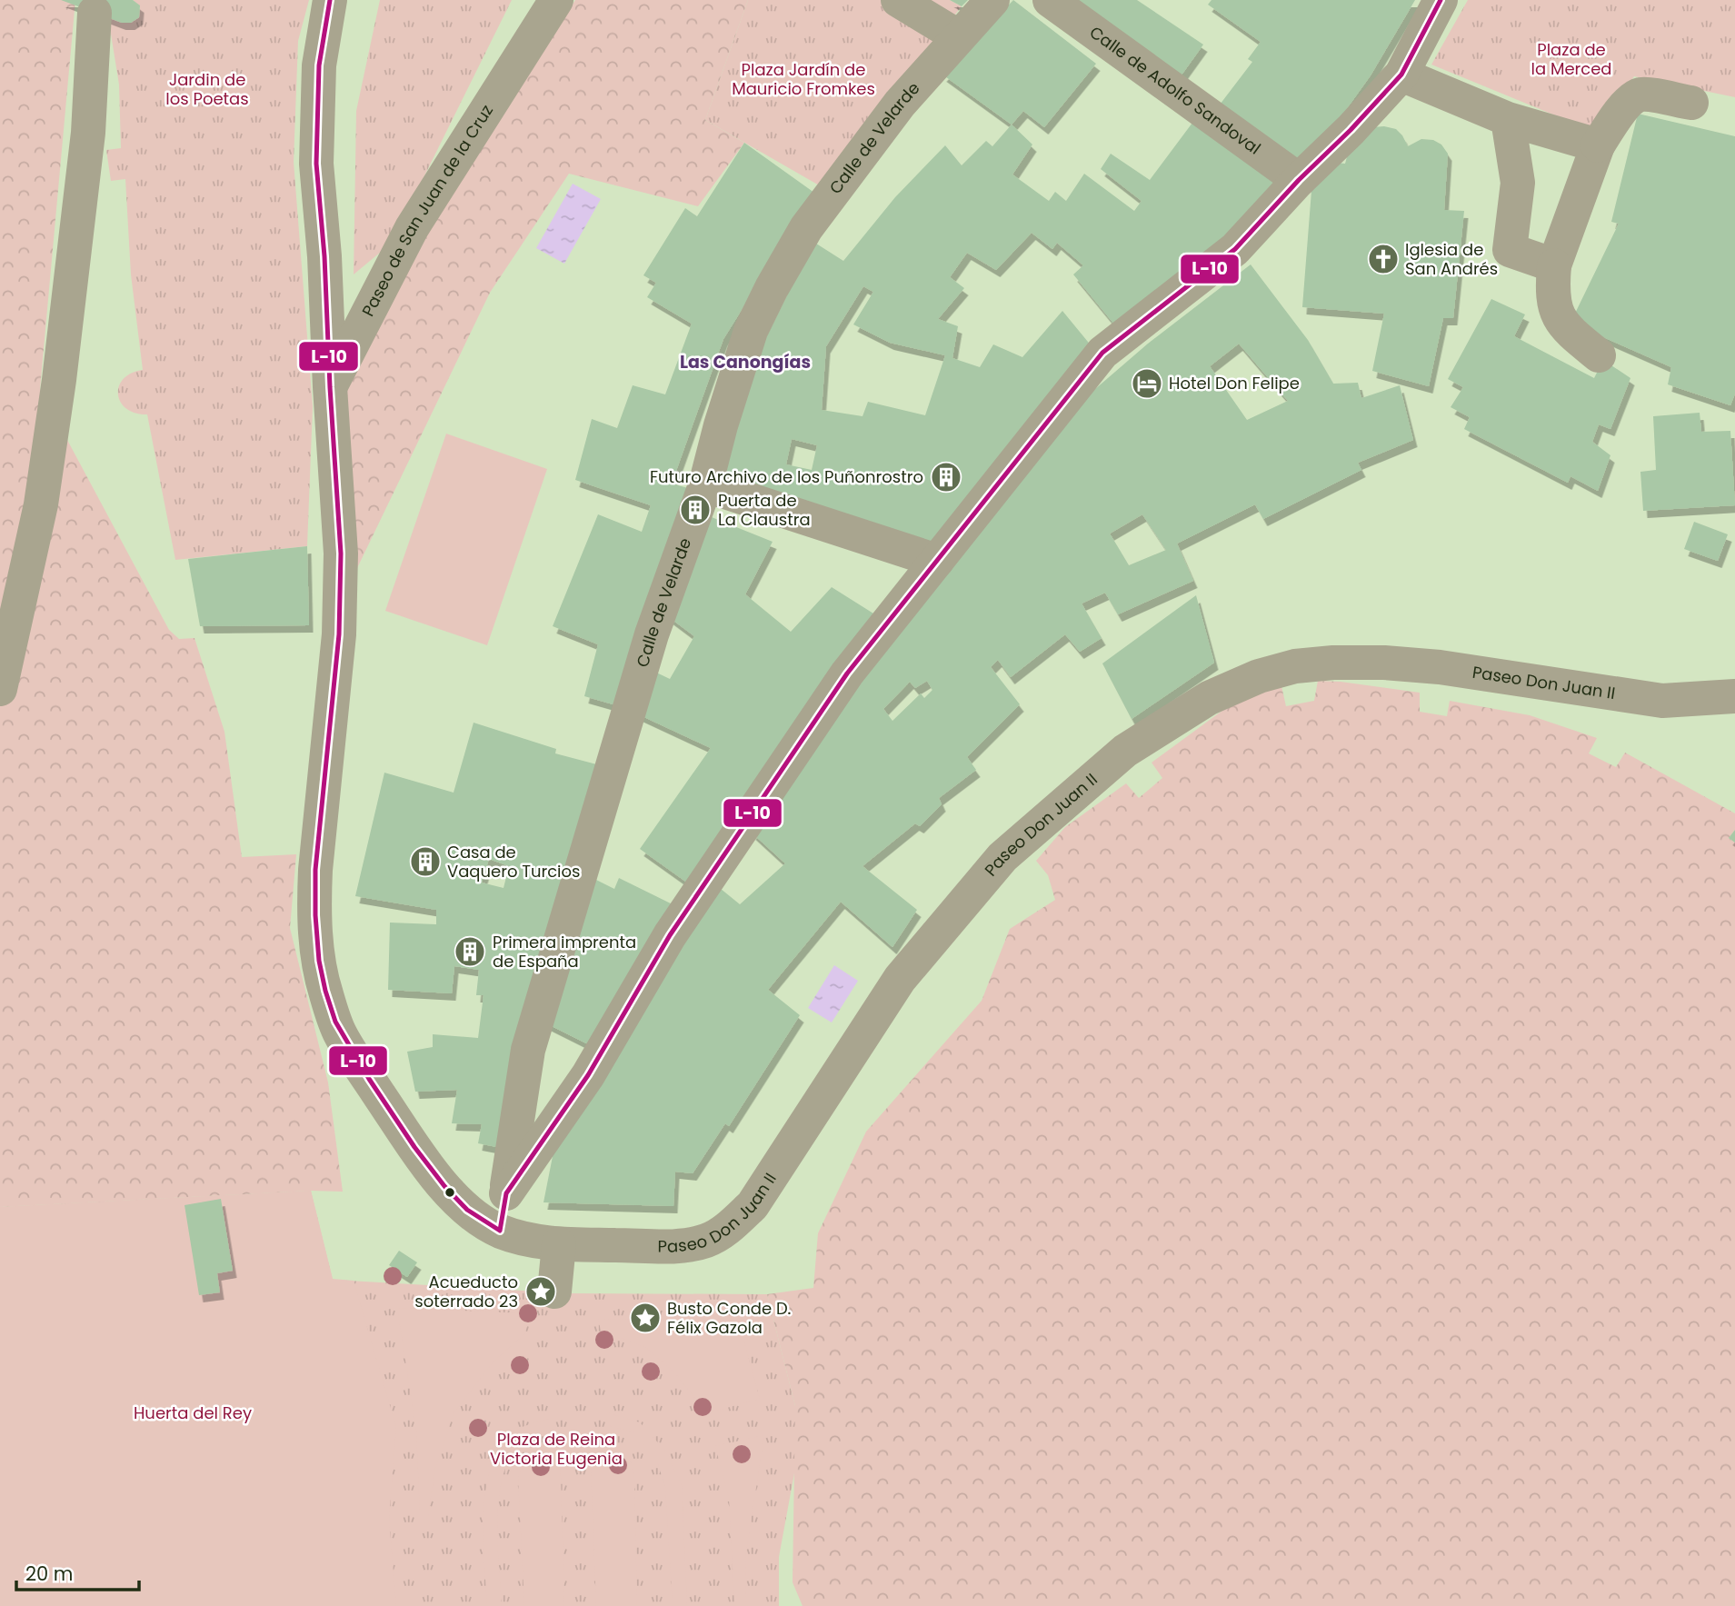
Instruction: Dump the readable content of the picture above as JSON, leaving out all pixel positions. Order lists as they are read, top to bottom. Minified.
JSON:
{"streets":{"street":["Calle de Adolfo Sandoval","Calle de Velarde","Paseo de San Juan de la Cruz","Paseo Don Juan II"]},"crossings":[["Calle de Velarde","Paseo Don Juan II"],["Paseo de San Juan de la Cruz","Paseo Don Juan II"]],"districts":["Las Canongías"],"parks":["Plaza de la Merced","Plaza Jardín de Mauricio Fromkes","Jardin de los Poetas","Huerta del Rey","Plaza de Reina Victoria Eugenia"],"places":{"church":["Iglesia de San Andrés"],"hotel":["Hotel Don Felipe"],"building":["Futuro Archivo de los Puñonrostro","Puerta de La Claustra","Casa de Vaquero Turcios","Primera imprenta de España"],"place":["Acueducto soterrado 23","Busto Conde D. Félix Gazola"]},"lines":["transit line L-10"],"scale_bar":"20 m"}
